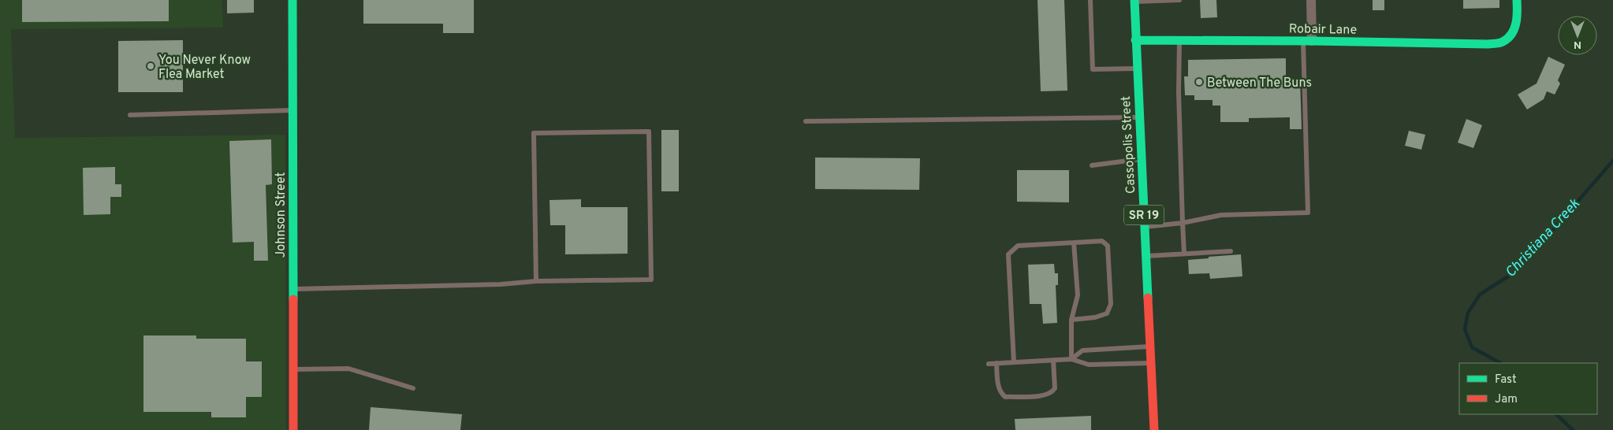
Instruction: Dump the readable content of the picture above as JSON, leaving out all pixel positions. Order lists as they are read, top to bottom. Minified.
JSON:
{"streets":{"street":["Robair Lane","Cassopolis Street","Johnson Street","SR 19"]},"crossings":[["Robair Lane","Cassopolis Street"]],"water":["Christiana Creek"],"places":["You Never Know Flea Market","Between The Buns"],"legend":["Fast","Jam"],"north":"bottom"}
